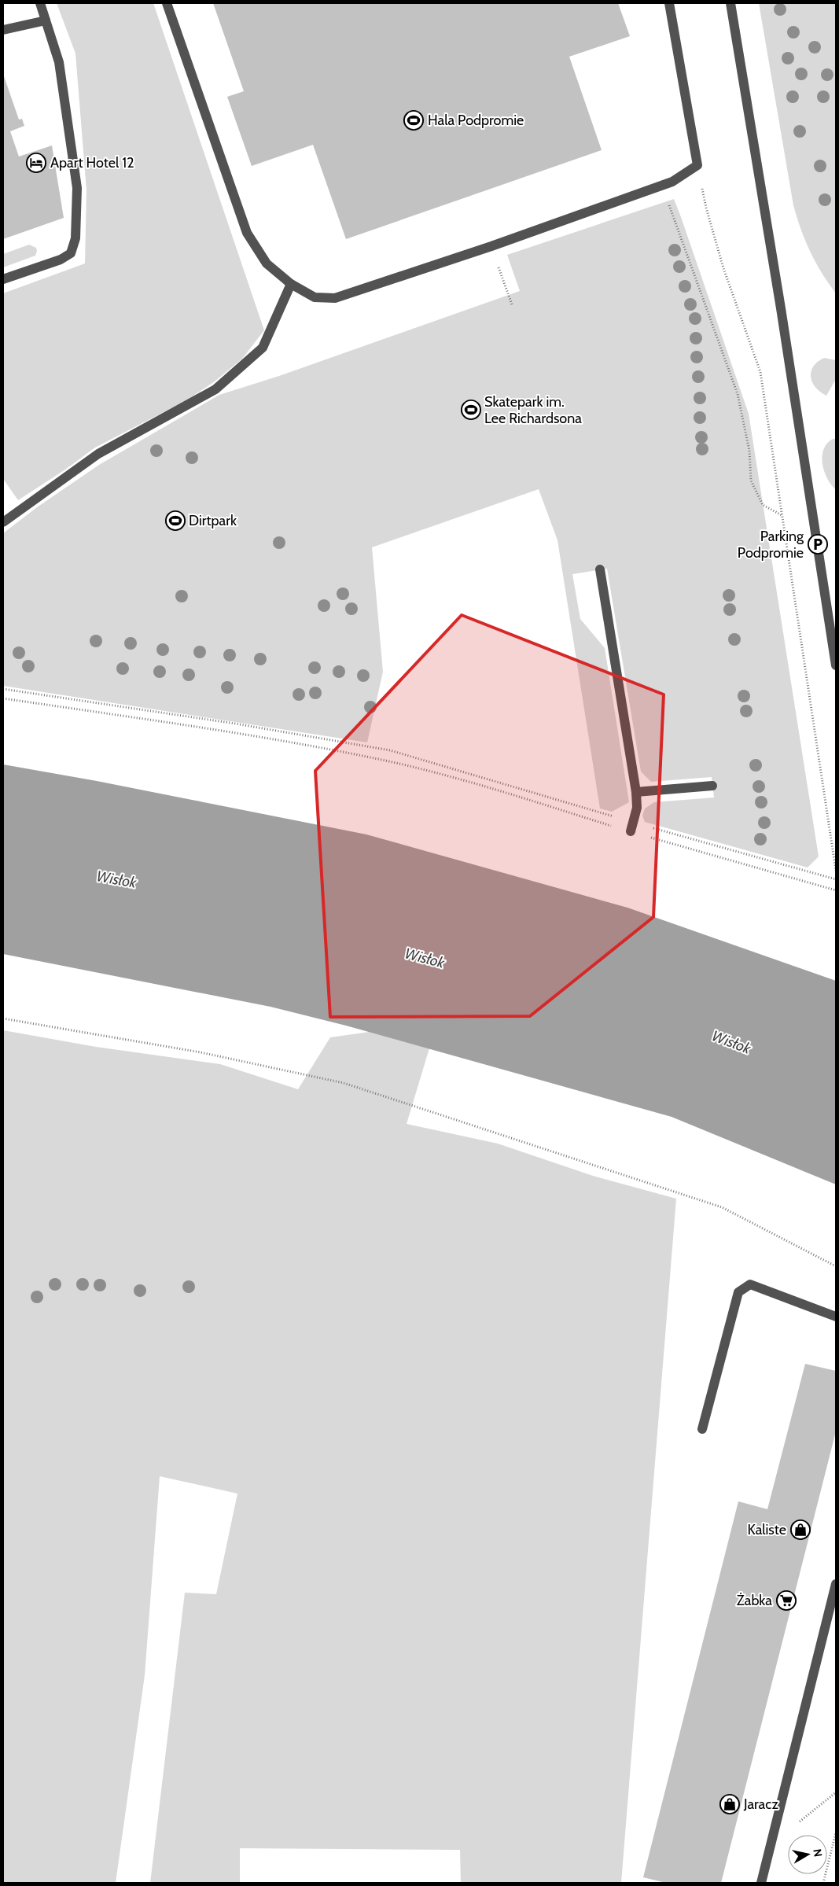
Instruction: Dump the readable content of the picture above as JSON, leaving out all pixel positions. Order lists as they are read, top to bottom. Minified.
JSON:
{"water":["Wisłok"],"places":{"sports":["Hala Podpromie","Skatepark im. Lee Richardsona","Dirtpark"],"hotel":["Apart Hotel 12"],"parking":["Parking Podpromie"],"shop":["Kaliste","Jaracz"],"supermarket":["Żabka"]},"north":"right"}
